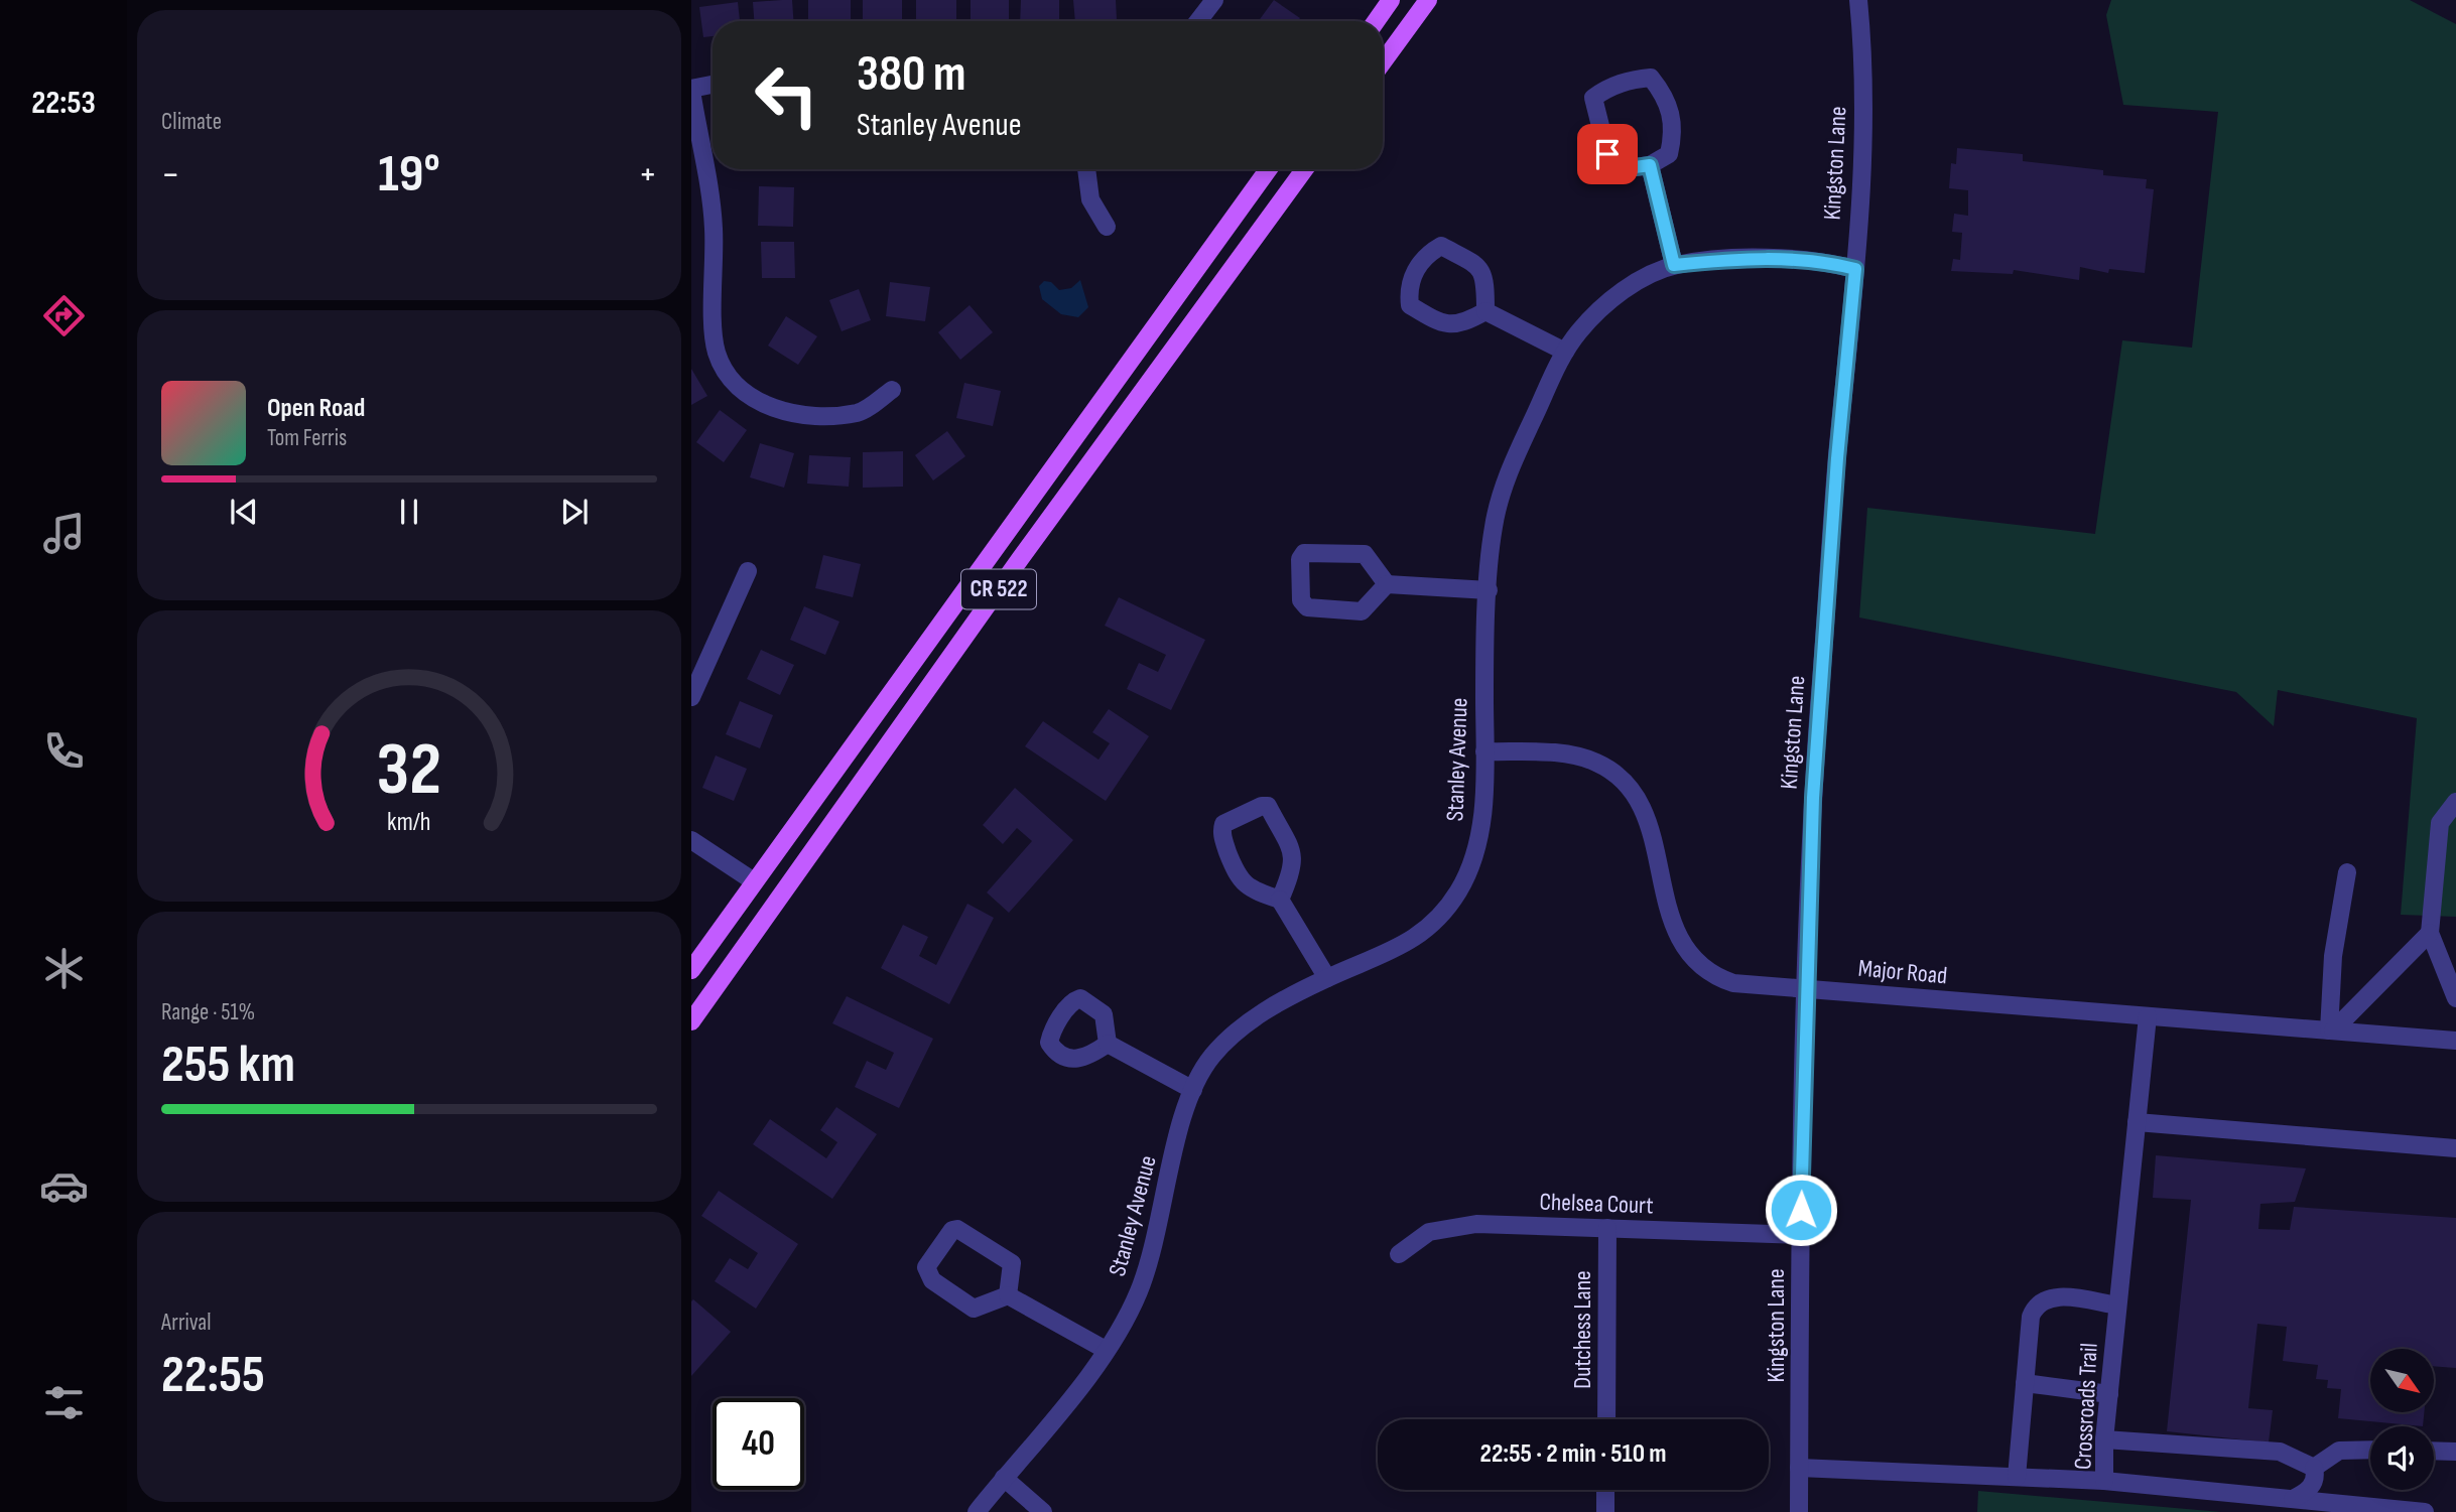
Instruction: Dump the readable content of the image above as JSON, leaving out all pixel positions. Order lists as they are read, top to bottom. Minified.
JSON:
{"streets":{"main road":["CR 522"],"street":["Kingston Lane","Stanley Avenue","Major Road","Chelsea Court","Dutchess Lane","Crossroads Trail"]},"crossings":[["Kingston Lane","Stanley Avenue"],["Kingston Lane","Major Road"],["Kingston Lane","Chelsea Court"],["Stanley Avenue","Major Road"],["Major Road","Crossroads Trail"],["Chelsea Court","Dutchess Lane"]],"north":"bottom right","page":{"tabs":"22:53","tile":["Climate",["Range · 51%","255 km"],["Arrival","22:55"]],"turn":["380 m","Stanley Avenue"],"heat":["−","19°","+"],"song":["Open Road","Tom Ferris"],"limit":"40","trip":"22:55 · 2 min · 510 m","gauge":["32","km/h"]}}
